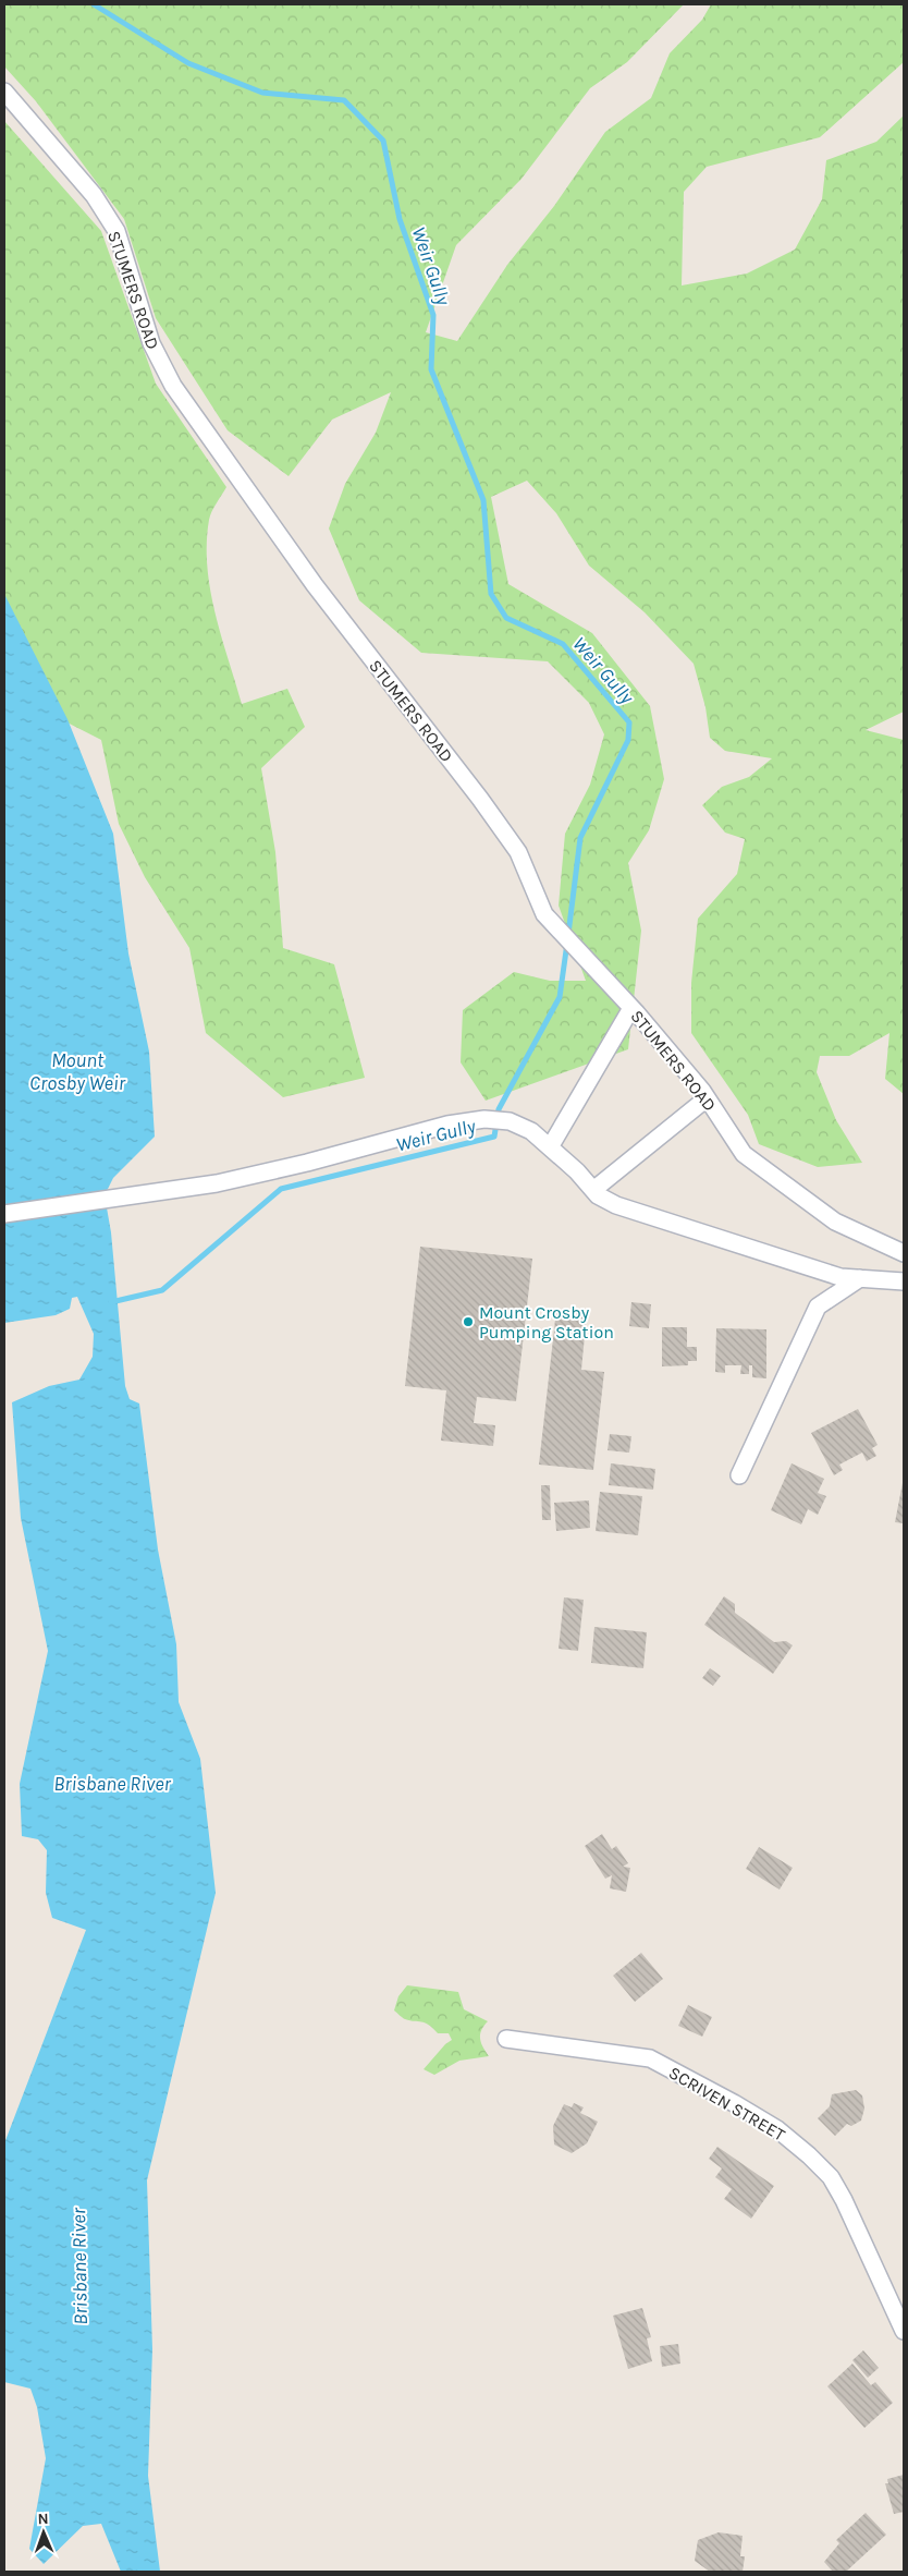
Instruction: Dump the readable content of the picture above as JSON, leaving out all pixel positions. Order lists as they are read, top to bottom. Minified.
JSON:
{"streets":{"street":["STUMERS ROAD","SCRIVEN STREET"]},"water":["Weir Gully","Mount Crosby Weir","Brisbane River"],"places":["Mount Crosby Pumping Station"],"north":"top"}
